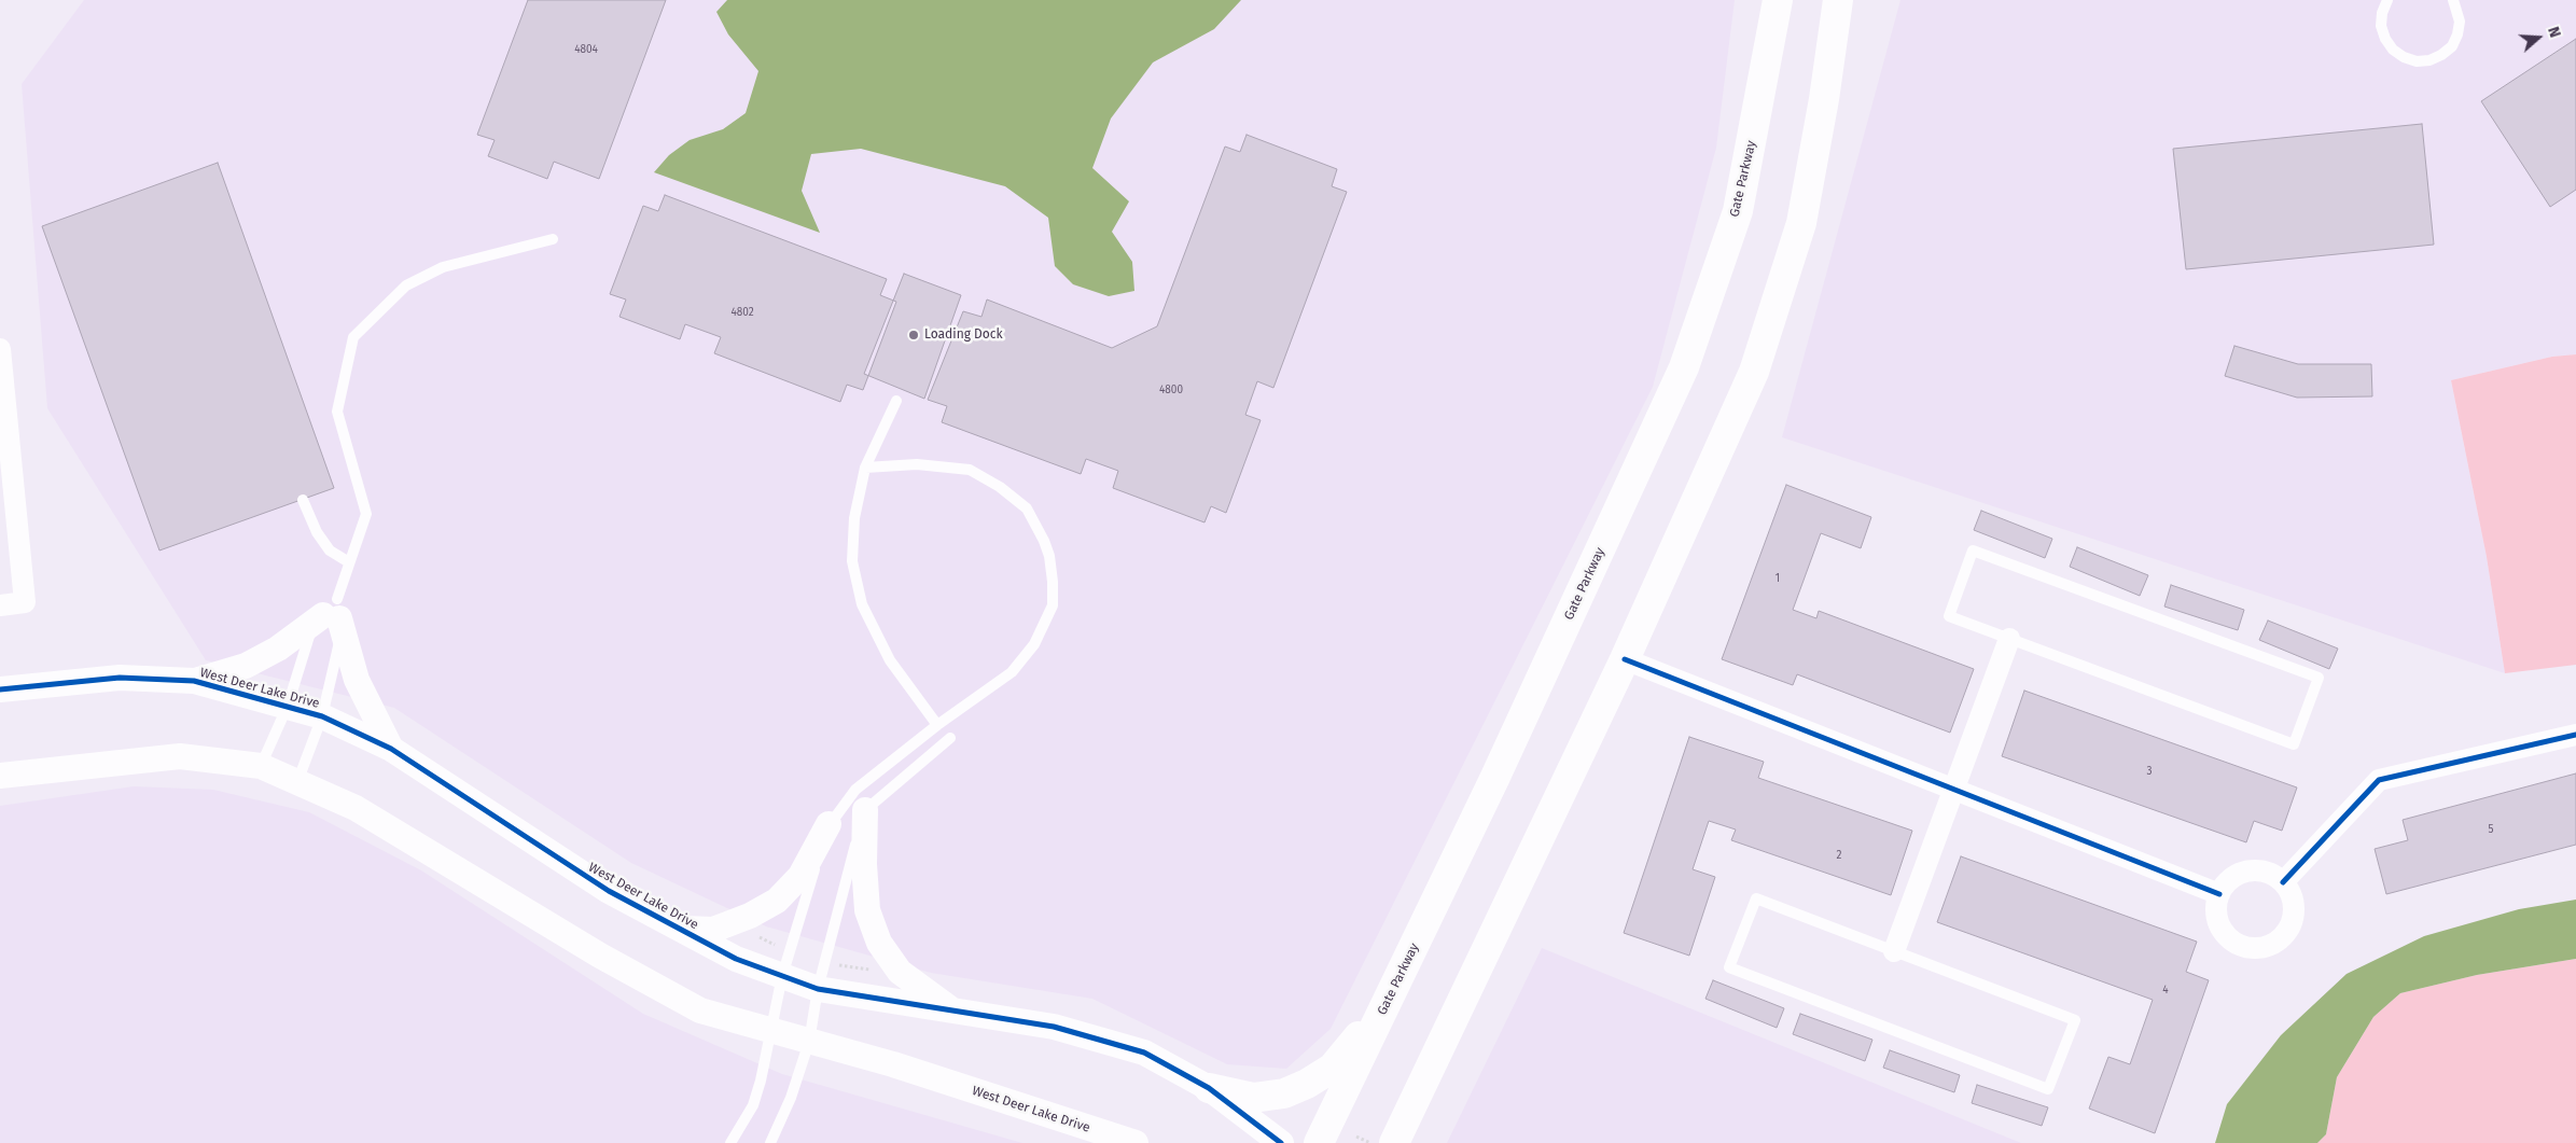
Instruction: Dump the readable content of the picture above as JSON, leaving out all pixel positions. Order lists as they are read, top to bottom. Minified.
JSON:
{"streets":{"main road":["Gate Parkway"],"street":["West Deer Lake Drive"]},"places":["Loading Dock"],"house_numbers":["4804","4802","4800","1","3","5","2","4"],"north":"right"}
